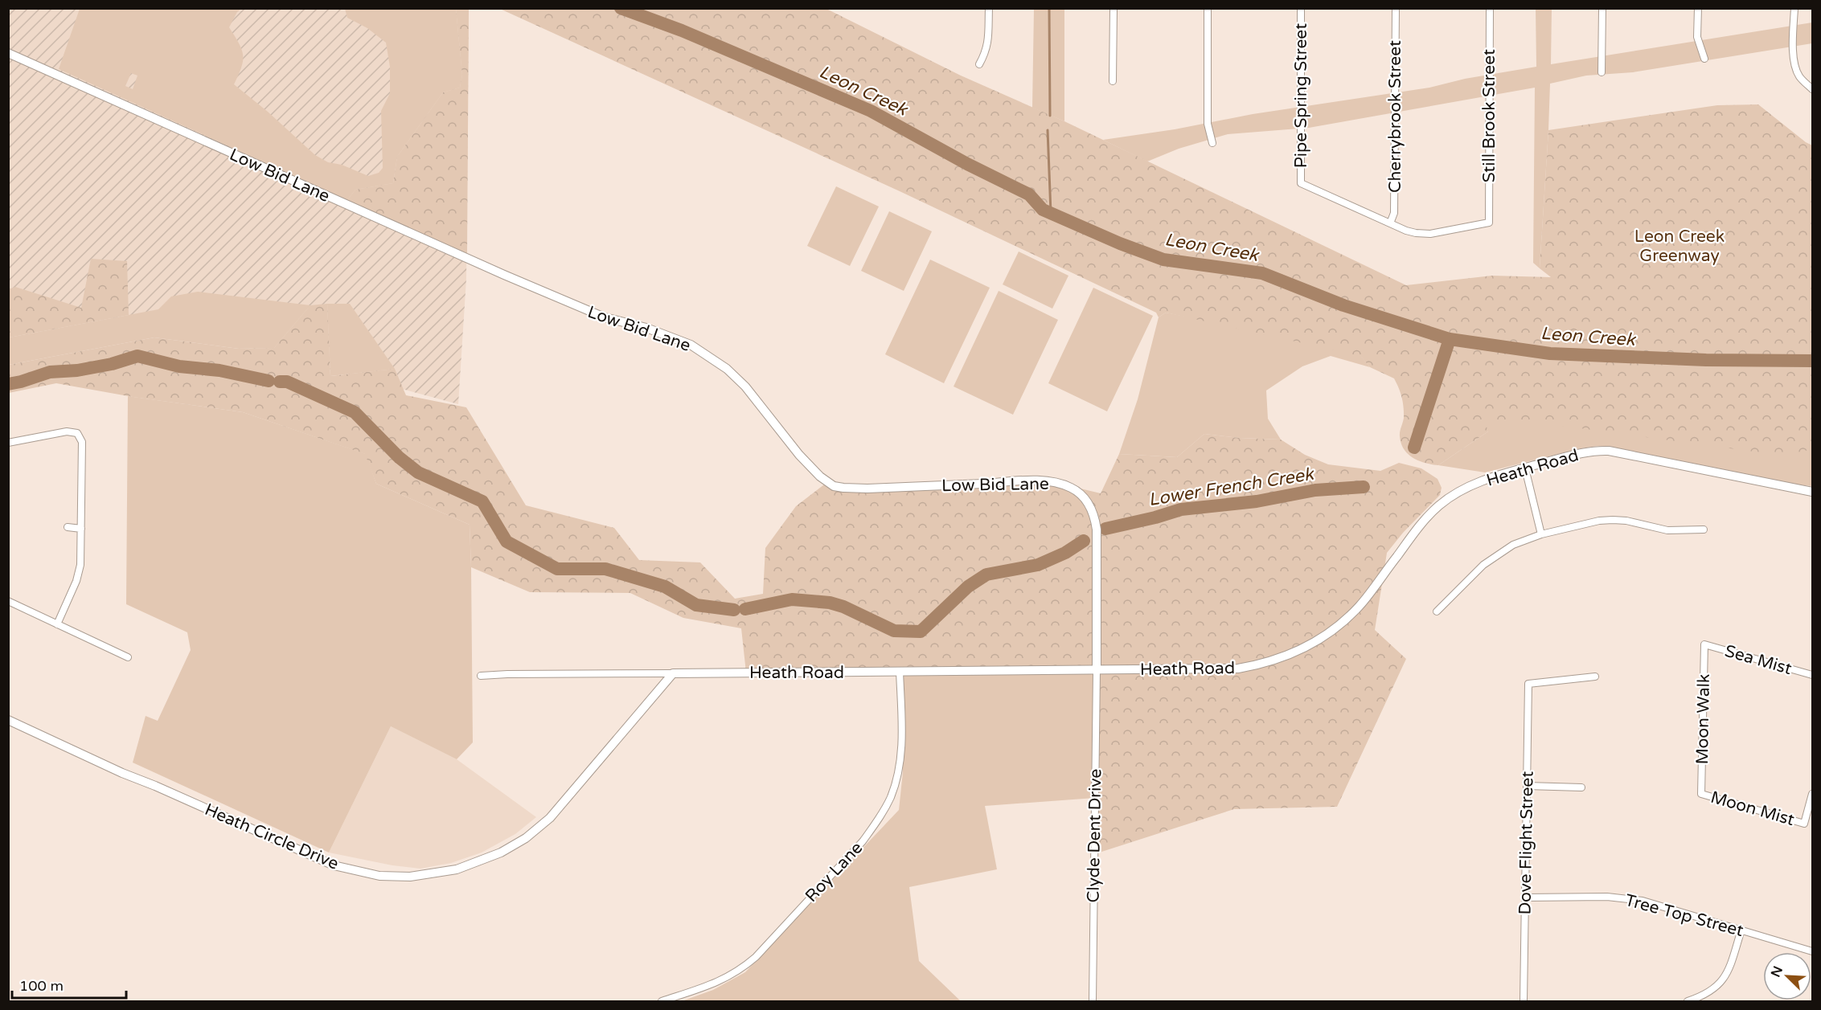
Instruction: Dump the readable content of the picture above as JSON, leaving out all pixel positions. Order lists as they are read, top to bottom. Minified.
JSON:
{"streets":{"street":["Pipe Spring Street","Still Brook Street","Cherrybrook Street","Low Bid Lane","Heath Road","Sea Mist","Moon Walk","Moon Mist","Clyde Dent Drive","Heath Circle Drive","Dove Flight Street","Roy Lane","Tree Top Street"]},"crossings":[["Pipe Spring Street","Still Brook Street"],["Pipe Spring Street","Cherrybrook Street"],["Still Brook Street","Cherrybrook Street"],["Low Bid Lane","Heath Road"],["Low Bid Lane","Clyde Dent Drive"],["Heath Road","Clyde Dent Drive"],["Heath Road","Heath Circle Drive"],["Heath Road","Roy Lane"],["Sea Mist","Moon Walk"],["Moon Walk","Moon Mist"],["Dove Flight Street","Tree Top Street"]],"water":["Leon Creek","Lower French Creek"],"parks":["Leon Creek Greenway"],"scale_bar":"100 m","north":"top left"}
